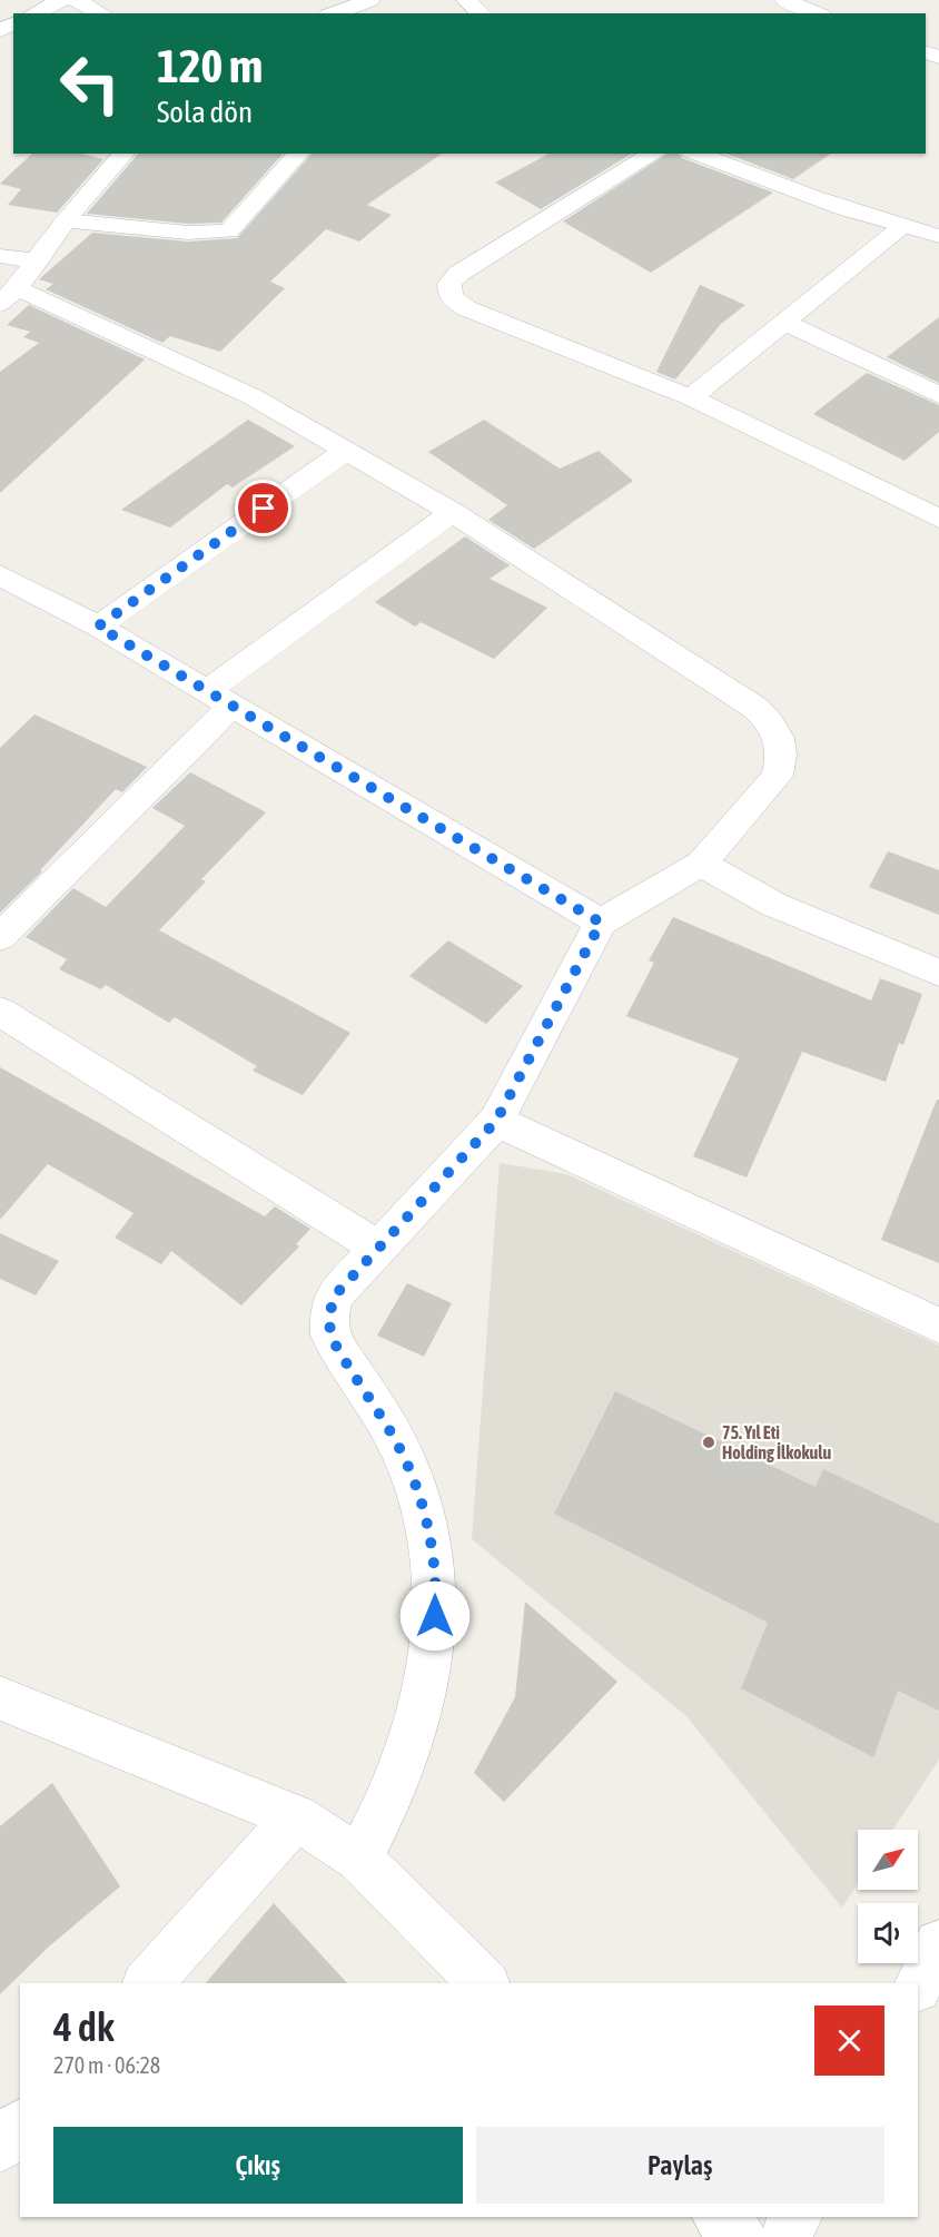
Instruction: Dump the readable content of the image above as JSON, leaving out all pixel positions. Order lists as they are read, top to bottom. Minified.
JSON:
{"places":["75. Yıl Eti Holding İlkokulu"],"north":"top right","page":{"turn":["120 m","Sola dön"],"heading":["4 dk","270 m · 06:28"],"buttons":["Çıkış","Paylaş"]}}
